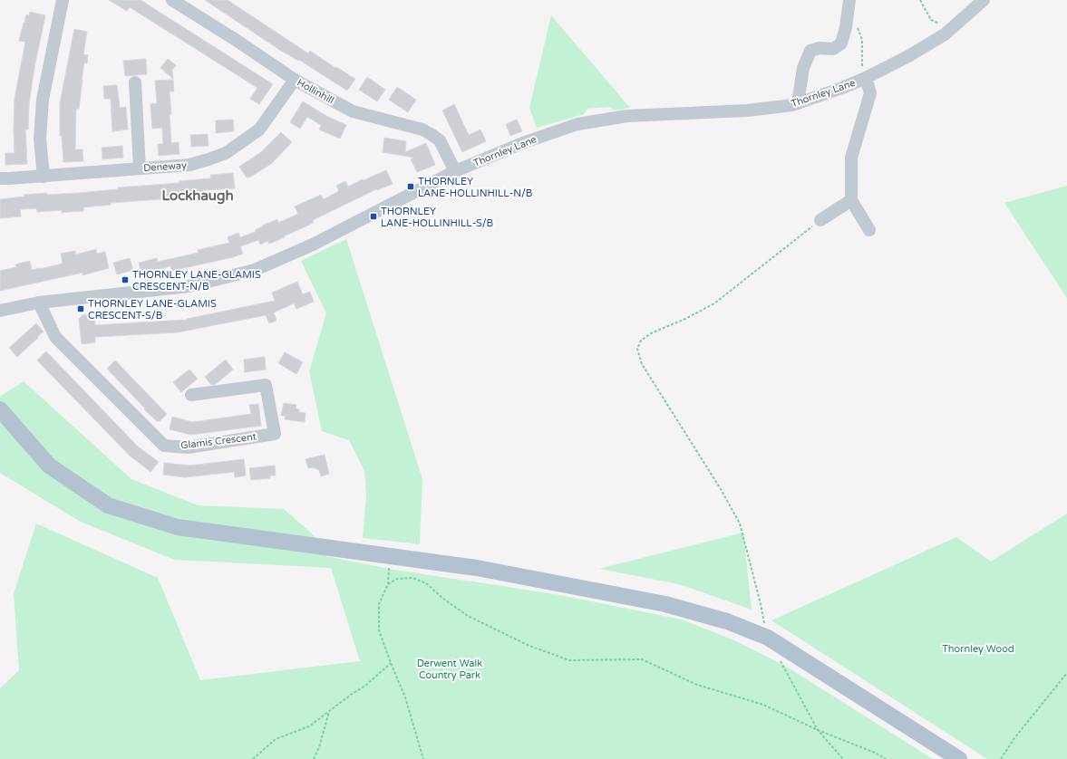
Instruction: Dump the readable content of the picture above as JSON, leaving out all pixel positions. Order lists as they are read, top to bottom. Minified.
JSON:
{"streets":{"street":["Hollinhill","Thornley Lane","Deneway","Glamis Crescent"]},"crossings":[["Hollinhill","Thornley Lane"],["Hollinhill","Deneway"],["Thornley Lane","Glamis Crescent"]],"districts":["Lockhaugh"],"parks":["Thornley Wood","Derwent Walk Country Park"],"places":{"transit":["THORNLEY LANE-HOLLINHILL-N/B","THORNLEY LANE-HOLLINHILL-S/B","THORNLEY LANE-GLAMIS CRESCENT-N/B","THORNLEY LANE-GLAMIS CRESCENT-S/B"]}}
